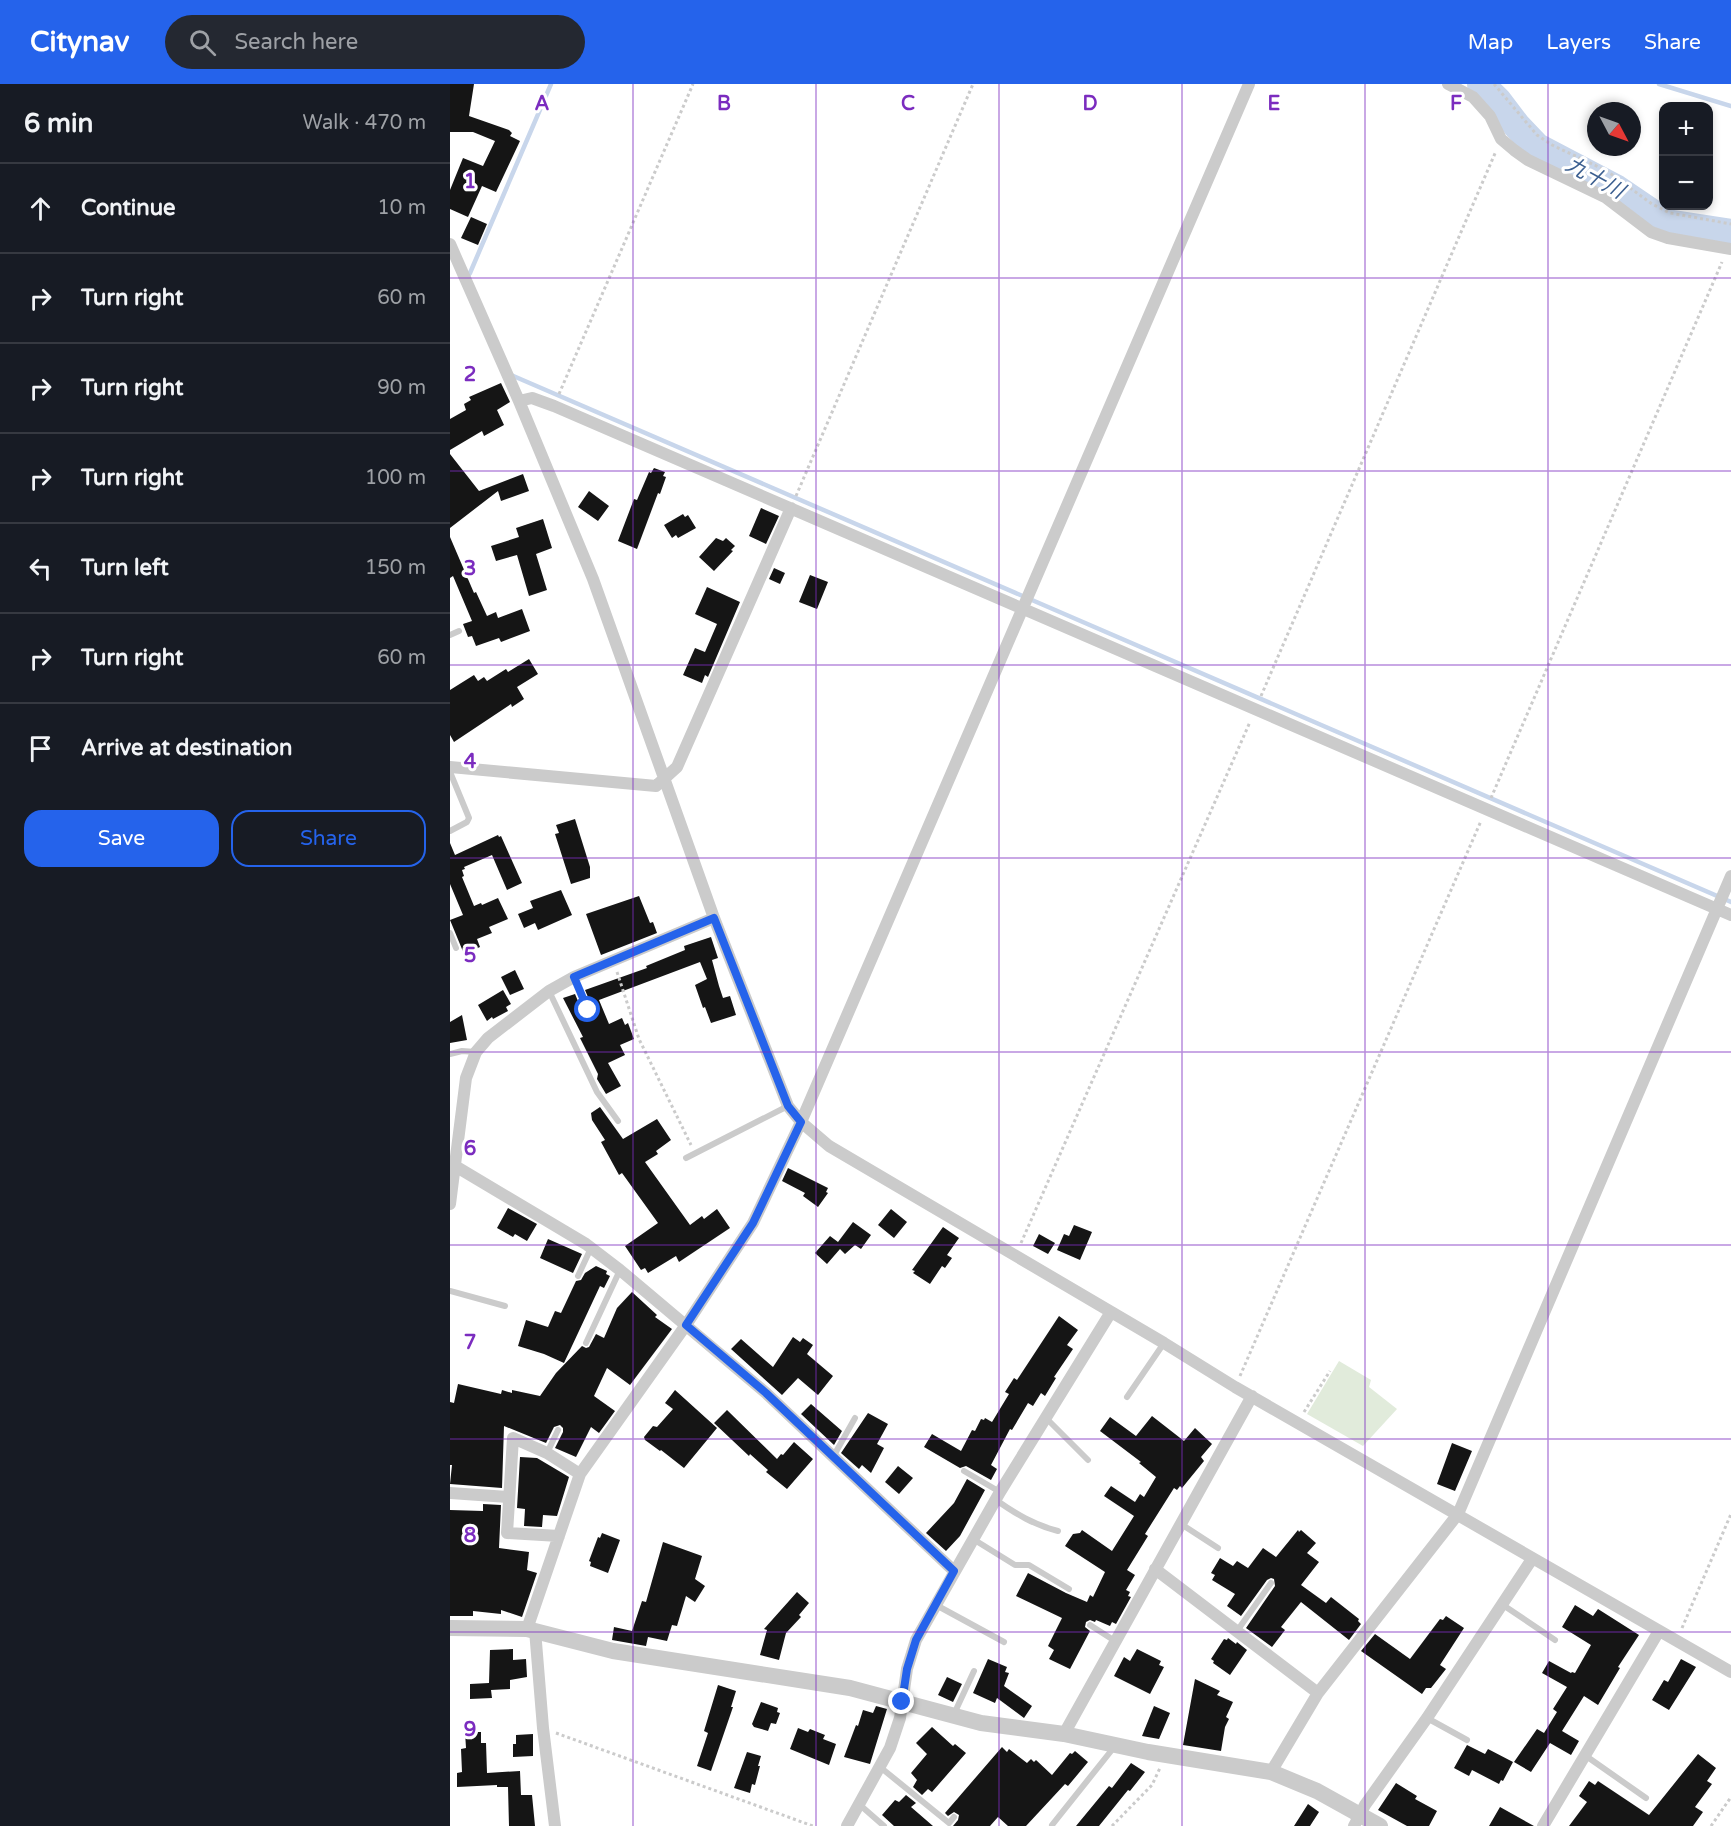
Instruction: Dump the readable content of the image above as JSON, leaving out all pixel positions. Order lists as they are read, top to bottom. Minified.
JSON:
{"water":["九十川"],"north":"bottom right","page":{"header":"Citynav","search":"Search here","nav":["Map","Layers","Share"],"heading":["6 min","Walk · 470 m"],"map_buttons":["+","−"],"list":[["Continue","10 m"],["Turn right","60 m"],["Turn right","90 m"],["Turn right","100 m"],["Turn left","150 m"],["Turn right","60 m"],"Arrive at destination"],"buttons":["Save","Share"]},"grid":{"columns":["A","B","C","D","E","F"],"rows":["1","2","3","4","5","6","7","8","9"]}}
